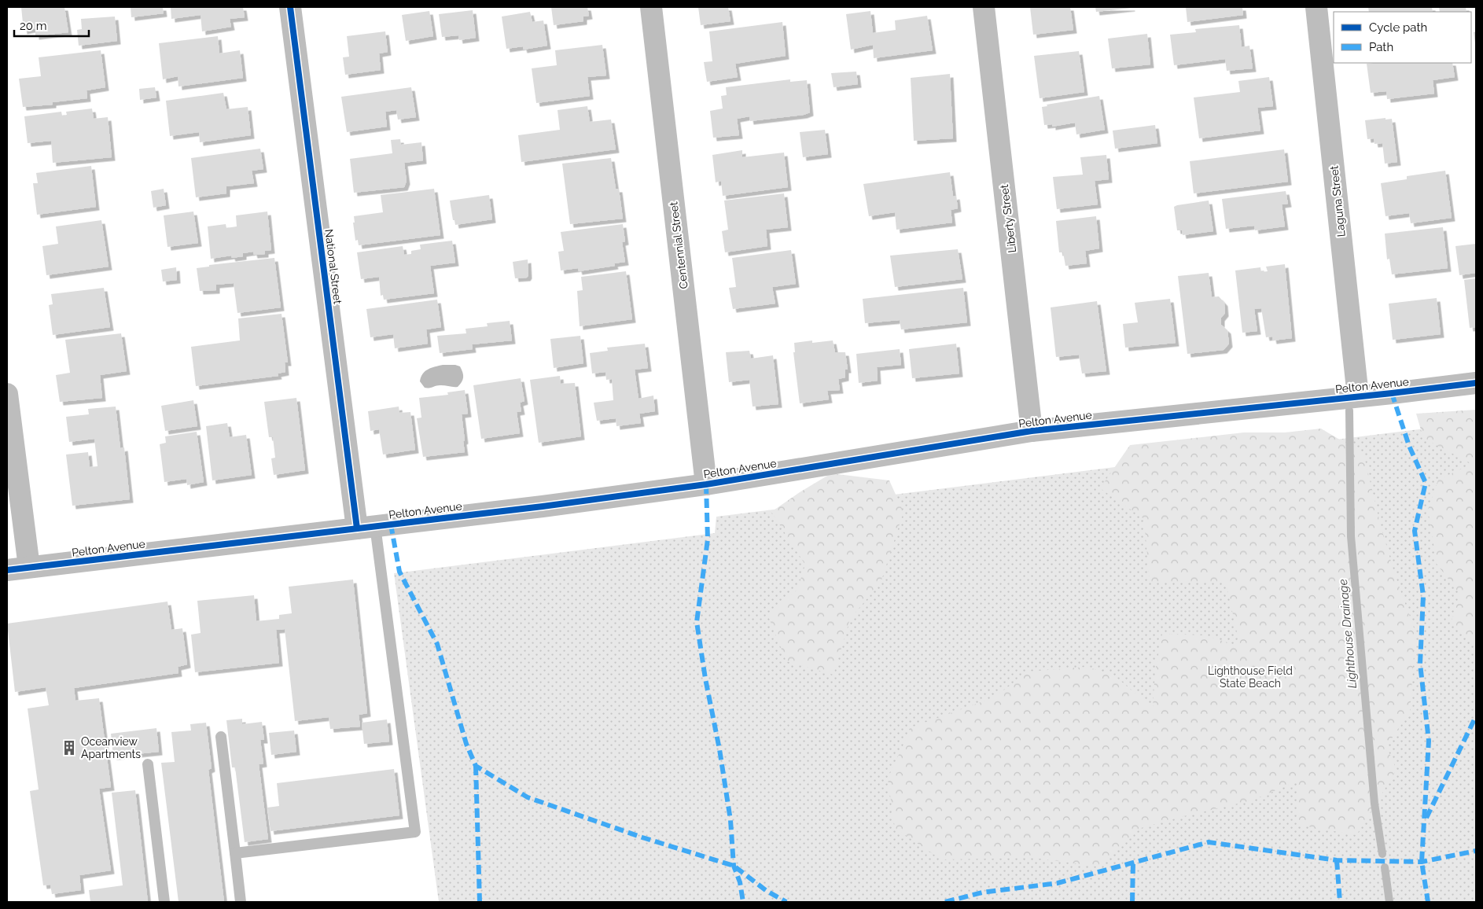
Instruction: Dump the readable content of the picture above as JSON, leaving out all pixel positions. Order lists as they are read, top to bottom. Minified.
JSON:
{"streets":{"street":["Laguna Street","Liberty Street","Centennial Street","National Street","Pelton Avenue"]},"crossings":[["Laguna Street","Pelton Avenue"],["Liberty Street","Pelton Avenue"],["Centennial Street","Pelton Avenue"],["National Street","Pelton Avenue"]],"water":["Lighthouse Drainage"],"parks":["Lighthouse Field State Beach"],"places":{"building":["Oceanview Apartments"]},"legend":["Cycle path","Path"],"scale_bar":"20 m"}
